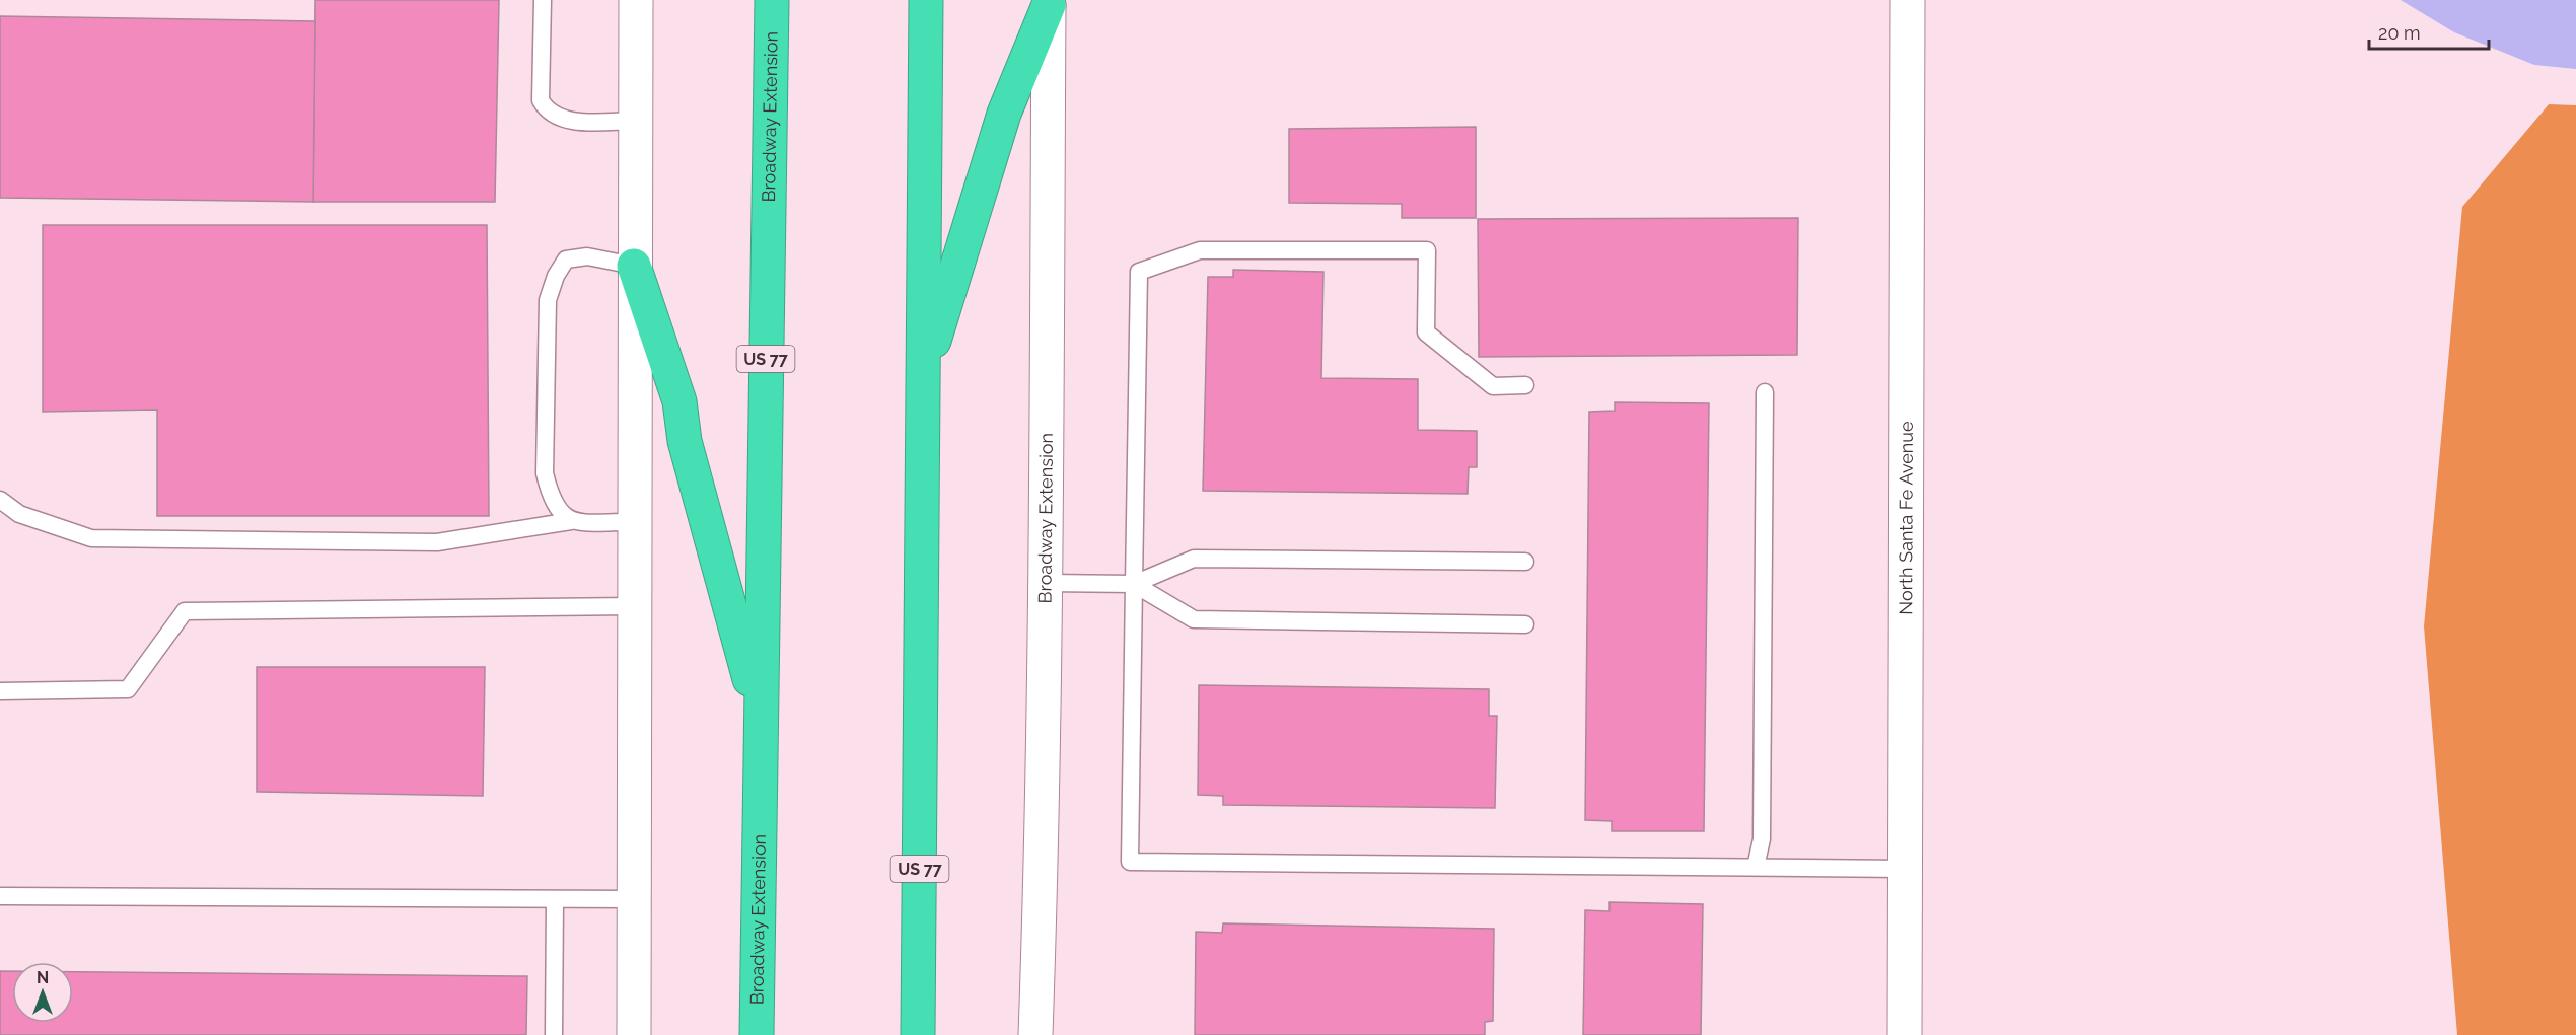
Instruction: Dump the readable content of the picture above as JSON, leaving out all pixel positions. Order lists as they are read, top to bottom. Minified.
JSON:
{"streets":{"highway":["Broadway Extension","US 77"],"main road":["North Santa Fe Avenue"]},"scale_bar":"20 m","north":"top"}
